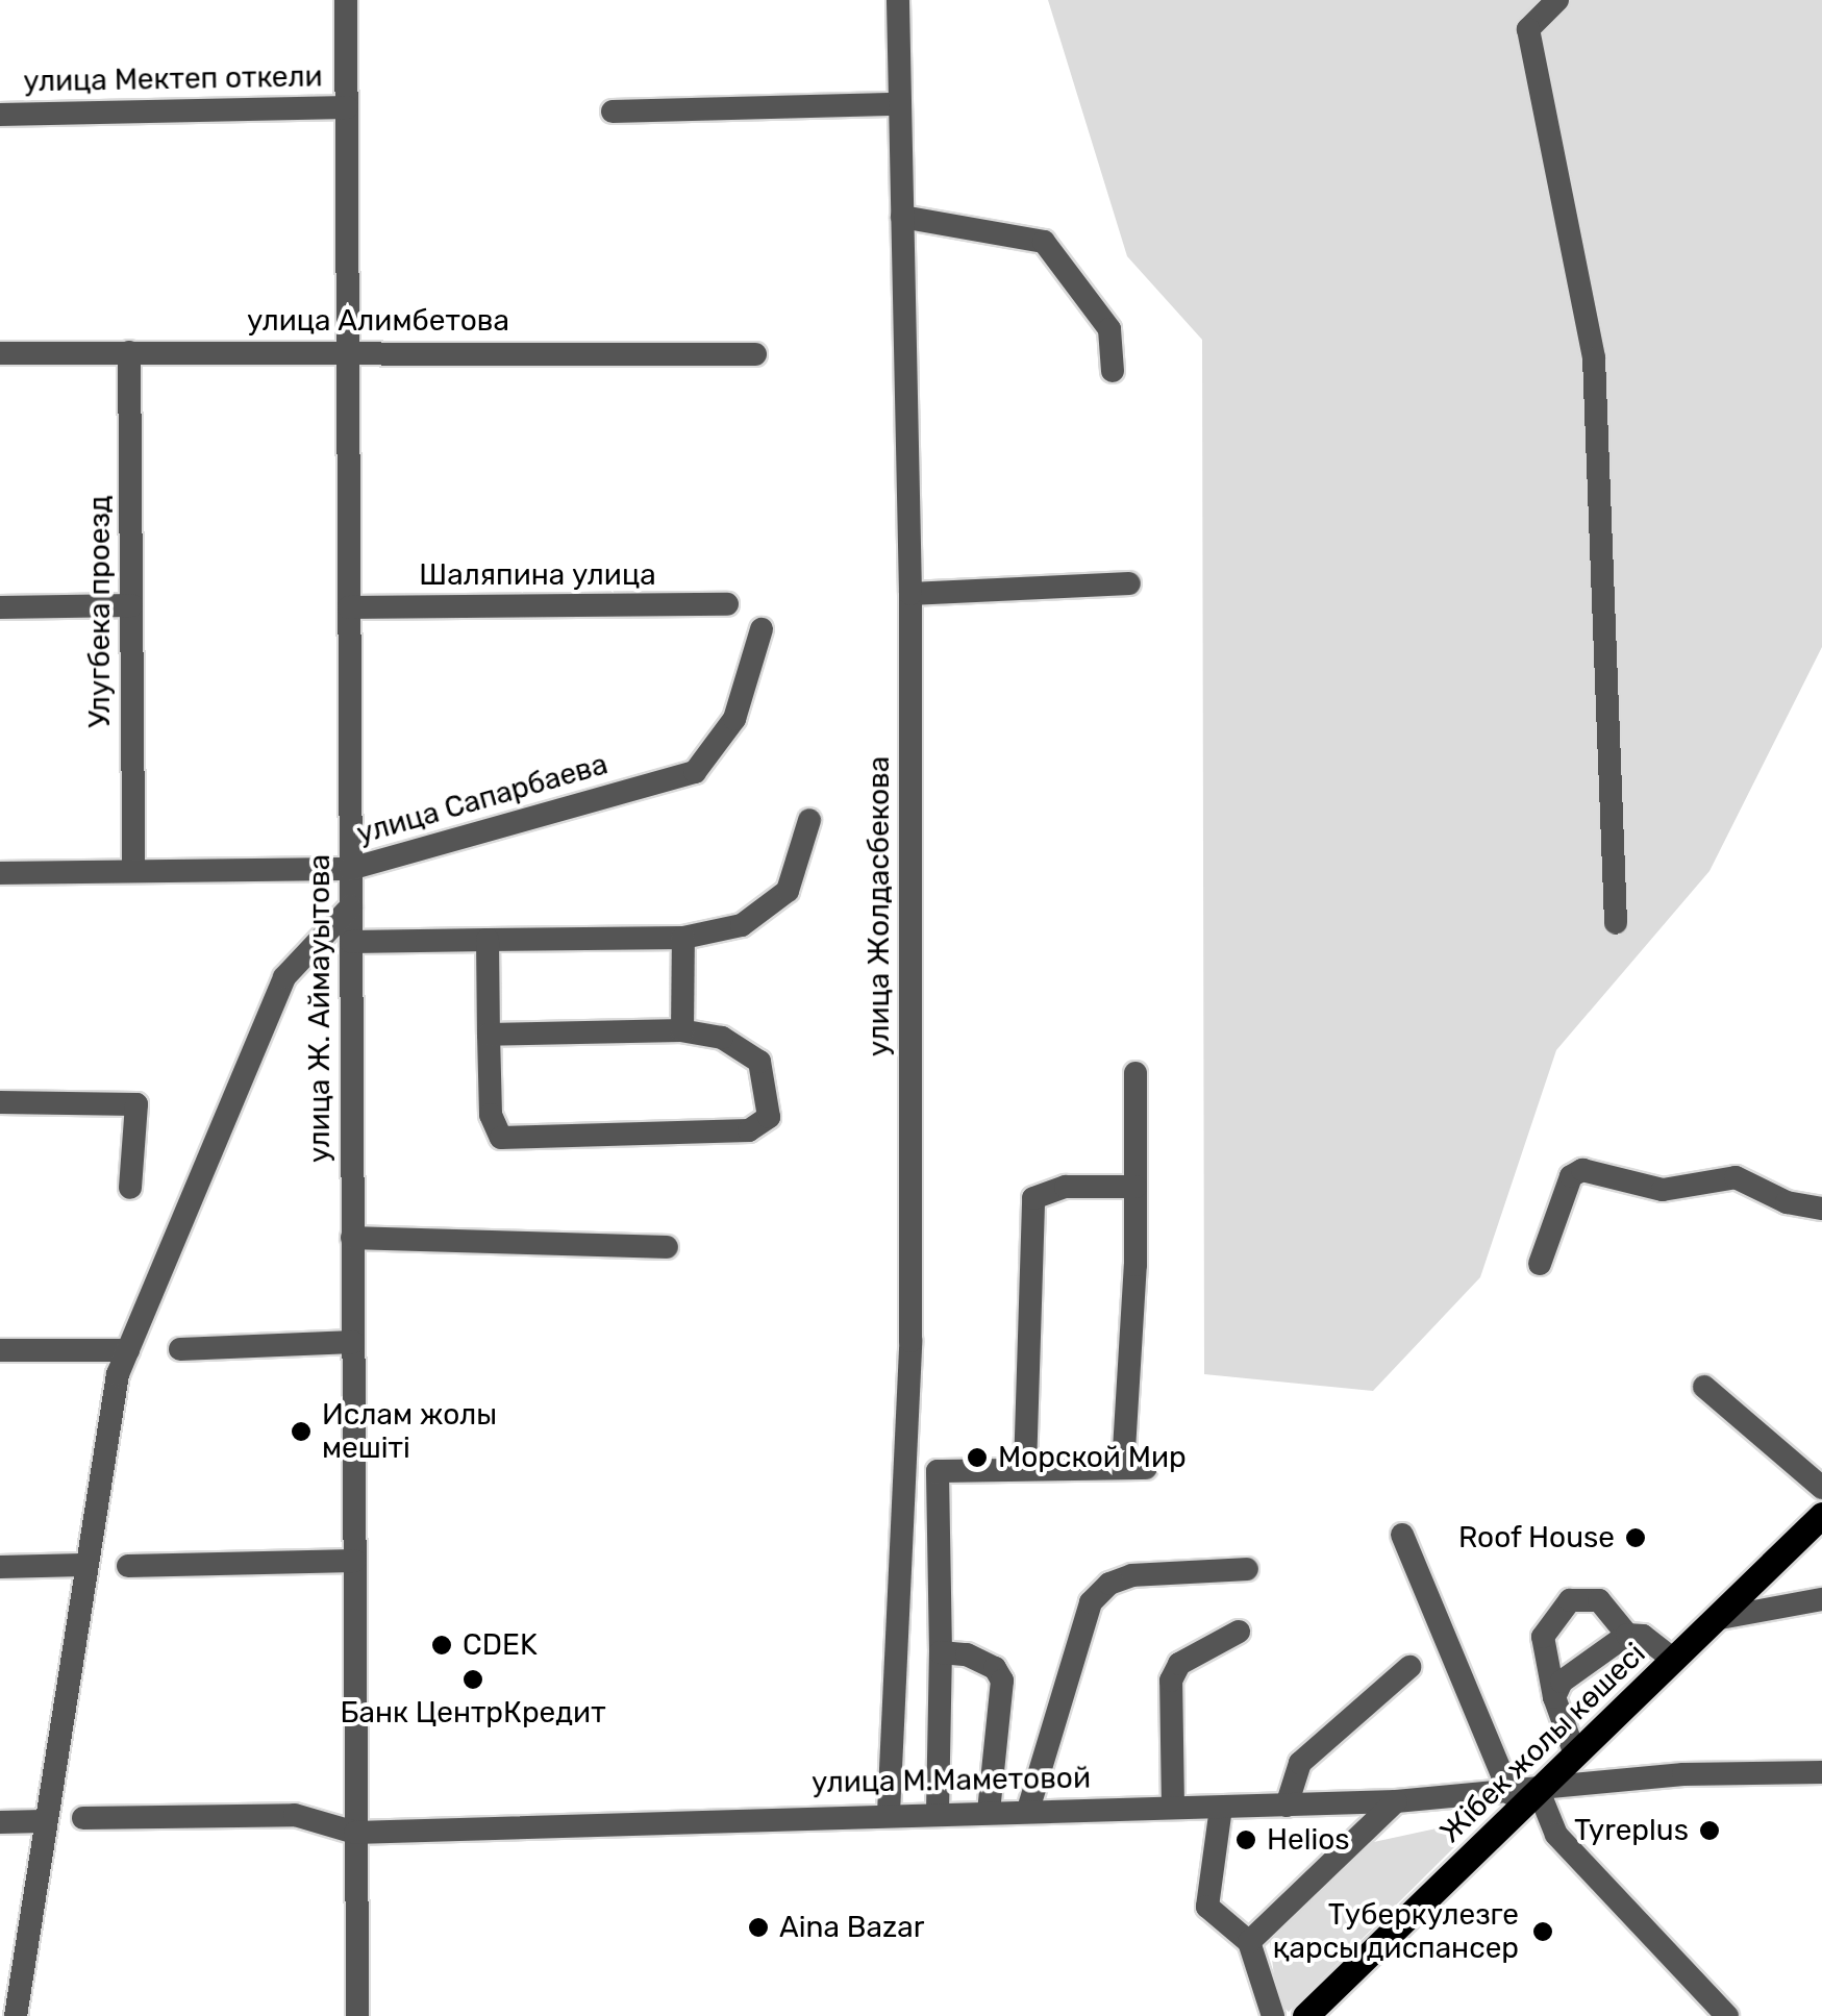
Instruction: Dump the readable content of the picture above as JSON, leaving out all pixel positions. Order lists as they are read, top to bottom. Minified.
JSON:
{"streets":{"main road":["Жібек жолы көшесі"],"street":["улица Мектеп откели","улица Алимбетова","Шаляпина улица","Улугбека проезд","улица Сапарбаева","улица Жолдасбекова","улица Ж. Аймауытова","улица М.Маметовой"]},"crossings":[["улица Мектеп откели","улица Ж. Аймауытова"],["улица Алимбетова","Улугбека проезд"],["улица Алимбетова","улица Ж. Аймауытова"],["Шаляпина улица","улица Ж. Аймауытова"],["Улугбека проезд","улица Сапарбаева"],["улица Сапарбаева","улица Ж. Аймауытова"],["улица Жолдасбекова","улица М.Маметовой"],["улица Ж. Аймауытова","улица М.Маметовой"],["Жібек жолы көшесі","улица М.Маметовой"]],"places":["Ислам жолы мешіті","Морской Мир","Roof House","CDEK","Банк ЦентрКредит","Tyreplus","Helios","Aina Bazar","Туберкулезге қарсы диспансер"]}
